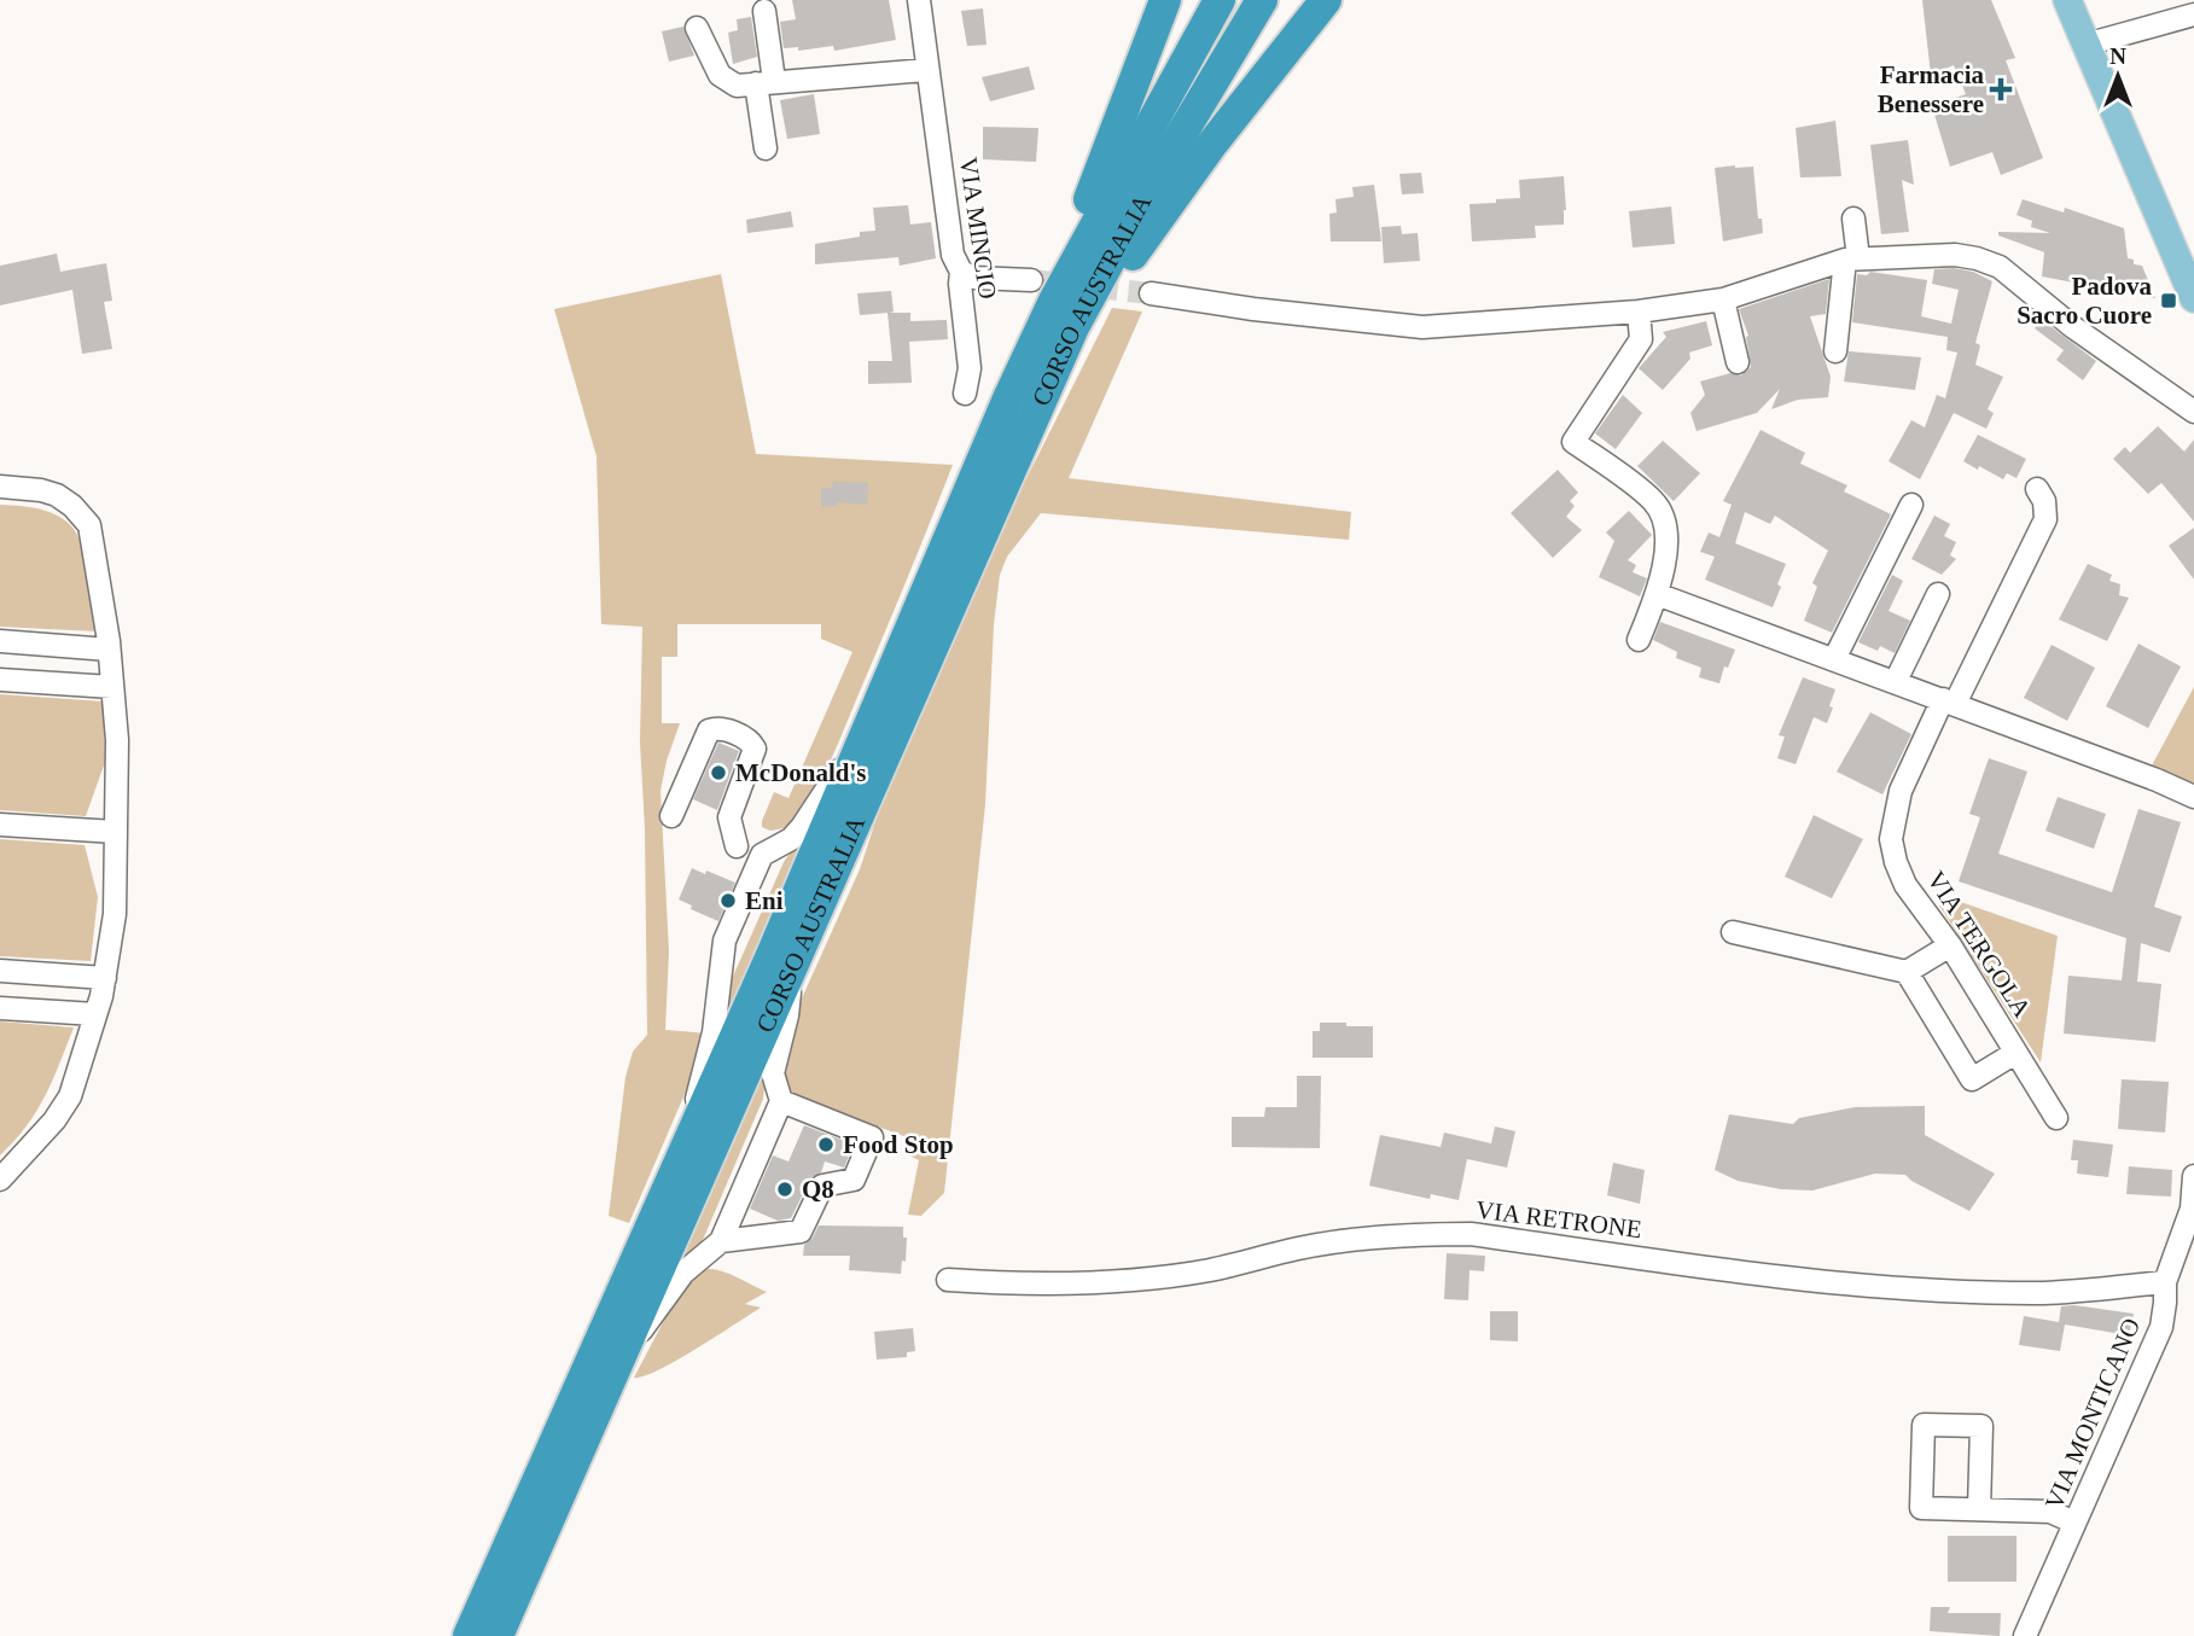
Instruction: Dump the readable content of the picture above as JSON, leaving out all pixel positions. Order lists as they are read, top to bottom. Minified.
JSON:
{"streets":{"highway":["CORSO AUSTRALIA"],"street":["VIA MINCIO","VIA TERGOLA","VIA RETRONE","VIA MONTICANO"]},"crossings":[["VIA RETRONE","VIA MONTICANO"]],"places":{"health":["Farmacia Benessere"],"transit":["Padova Sacro Cuore"],"other":["McDonald's","Eni","Food Stop","Q8"]},"north":"top"}
